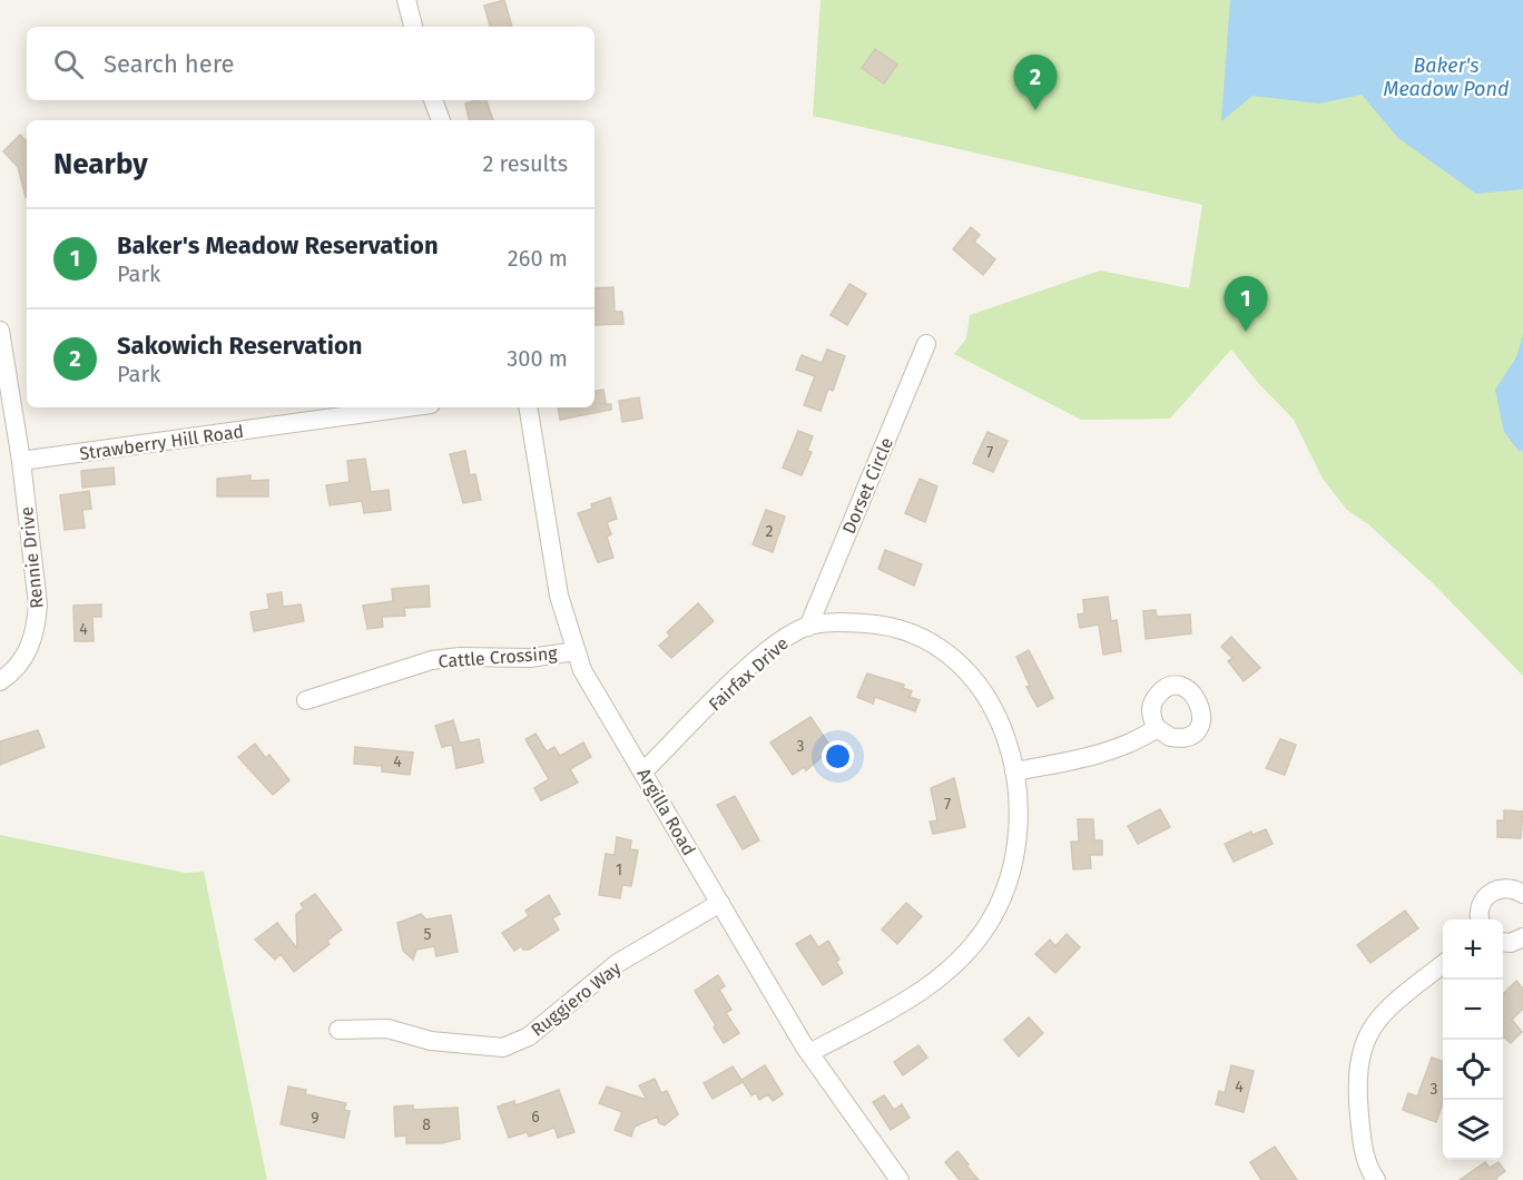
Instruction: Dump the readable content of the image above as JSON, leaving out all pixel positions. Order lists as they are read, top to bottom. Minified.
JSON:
{"streets":{"street":["Strawberry Hill Road","Dorset Circle","Rennie Drive","Cattle Crossing","Fairfax Drive","Argilla Road","Ruggiero Way"]},"crossings":[["Strawberry Hill Road","Rennie Drive"],["Dorset Circle","Fairfax Drive"],["Cattle Crossing","Argilla Road"],["Fairfax Drive","Argilla Road"],["Argilla Road","Ruggiero Way"]],"water":["Baker's Meadow Pond"],"house_numbers":["7","2","4","3","4","7","1","5","4","3","6","9","8"],"page":{"search":"Search here","pins":["2","1"],"heading":["Nearby","2 results"],"list":[{"mark":"1","name":"Baker's Meadow Reservation","note":"Park","value":"260 m"},{"mark":"2","name":"Sakowich Reservation","note":"Park","value":"300 m"}],"map_buttons":["+","−"]}}
